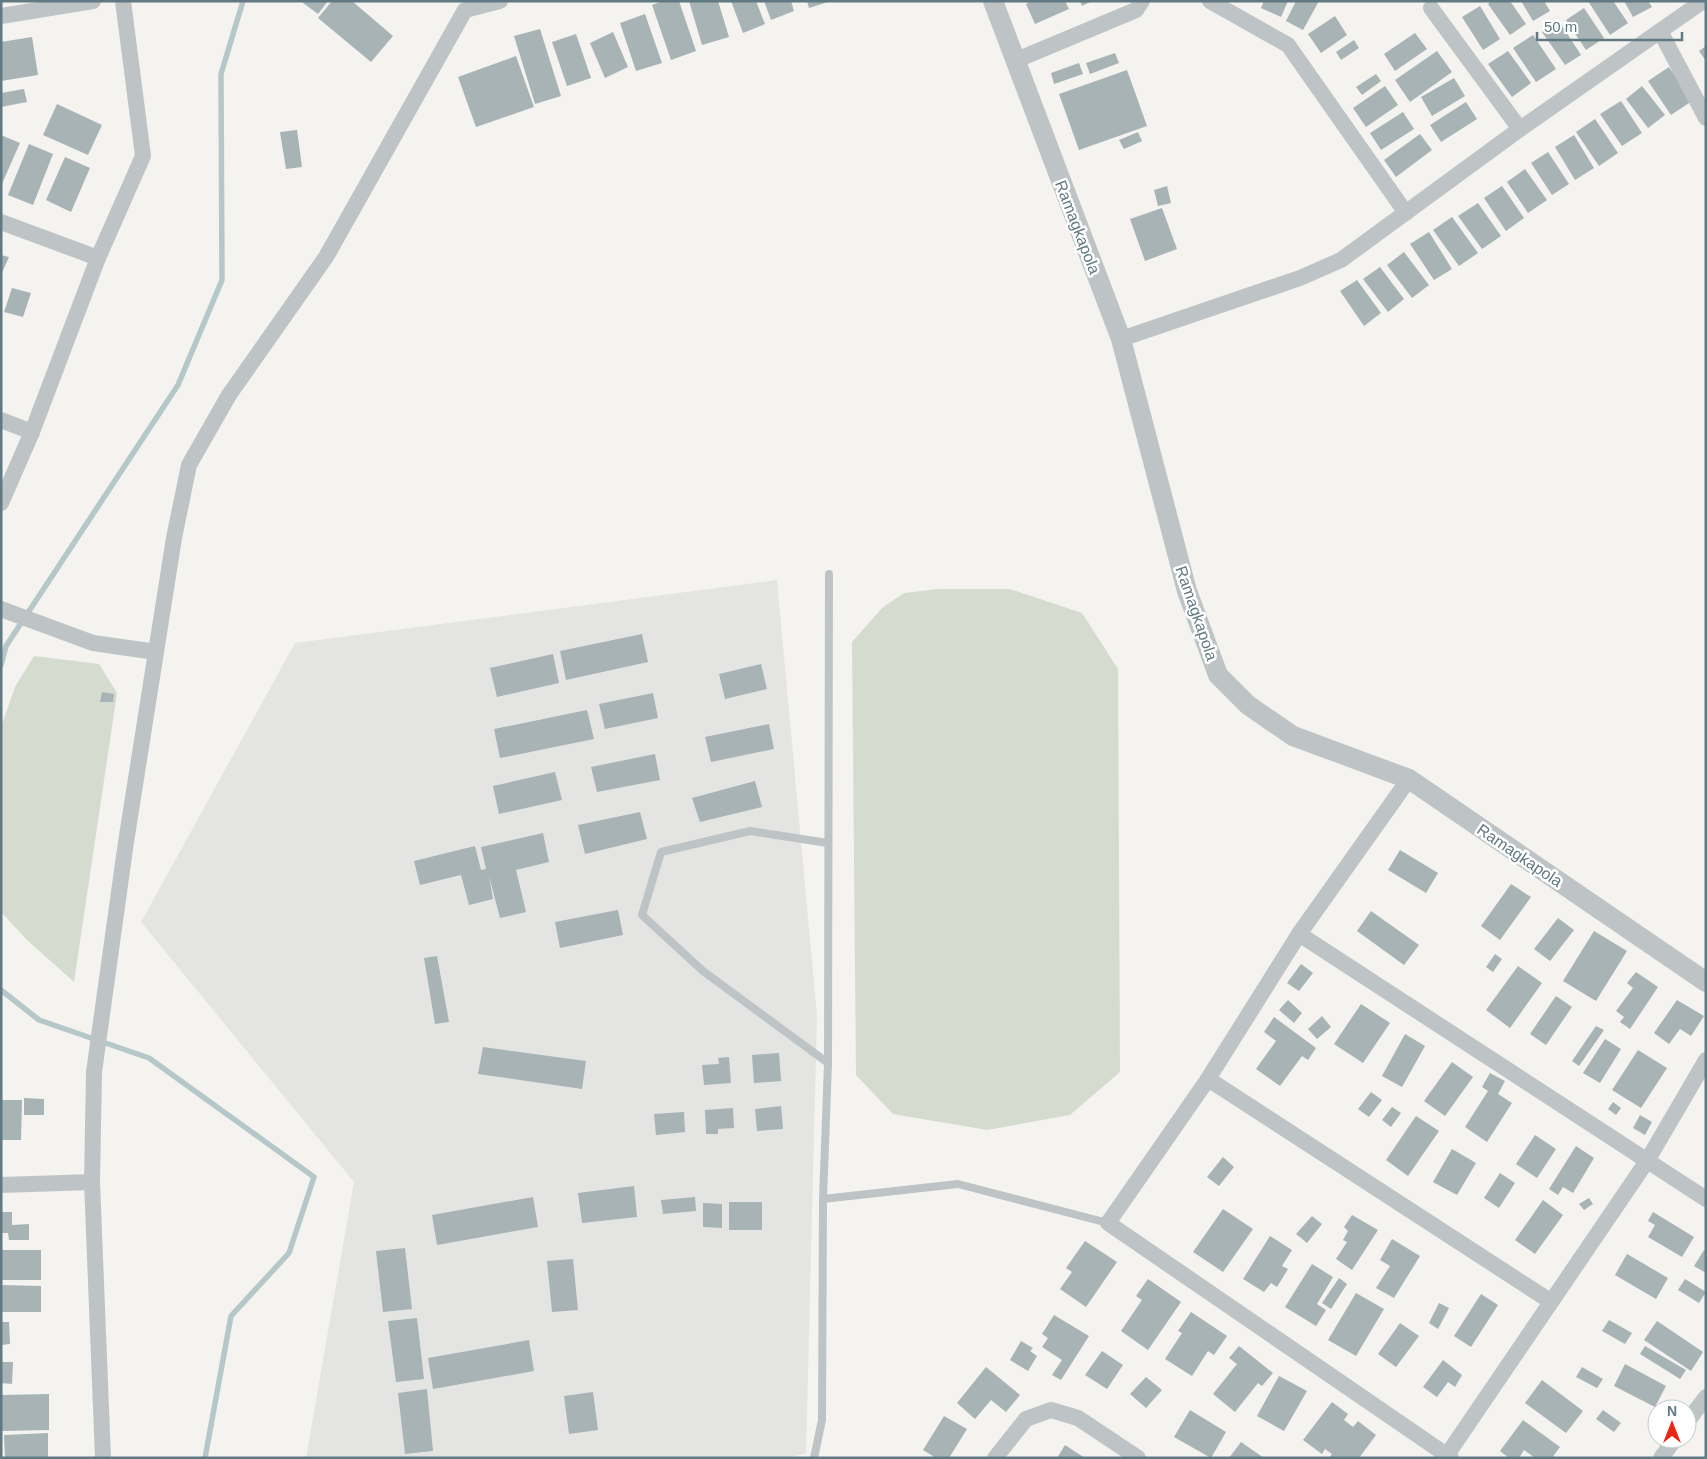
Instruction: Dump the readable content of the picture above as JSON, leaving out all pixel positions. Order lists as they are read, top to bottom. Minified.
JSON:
{"streets":{"street":["Ramagkapola"]},"scale_bar":"50 m","north":"top"}
